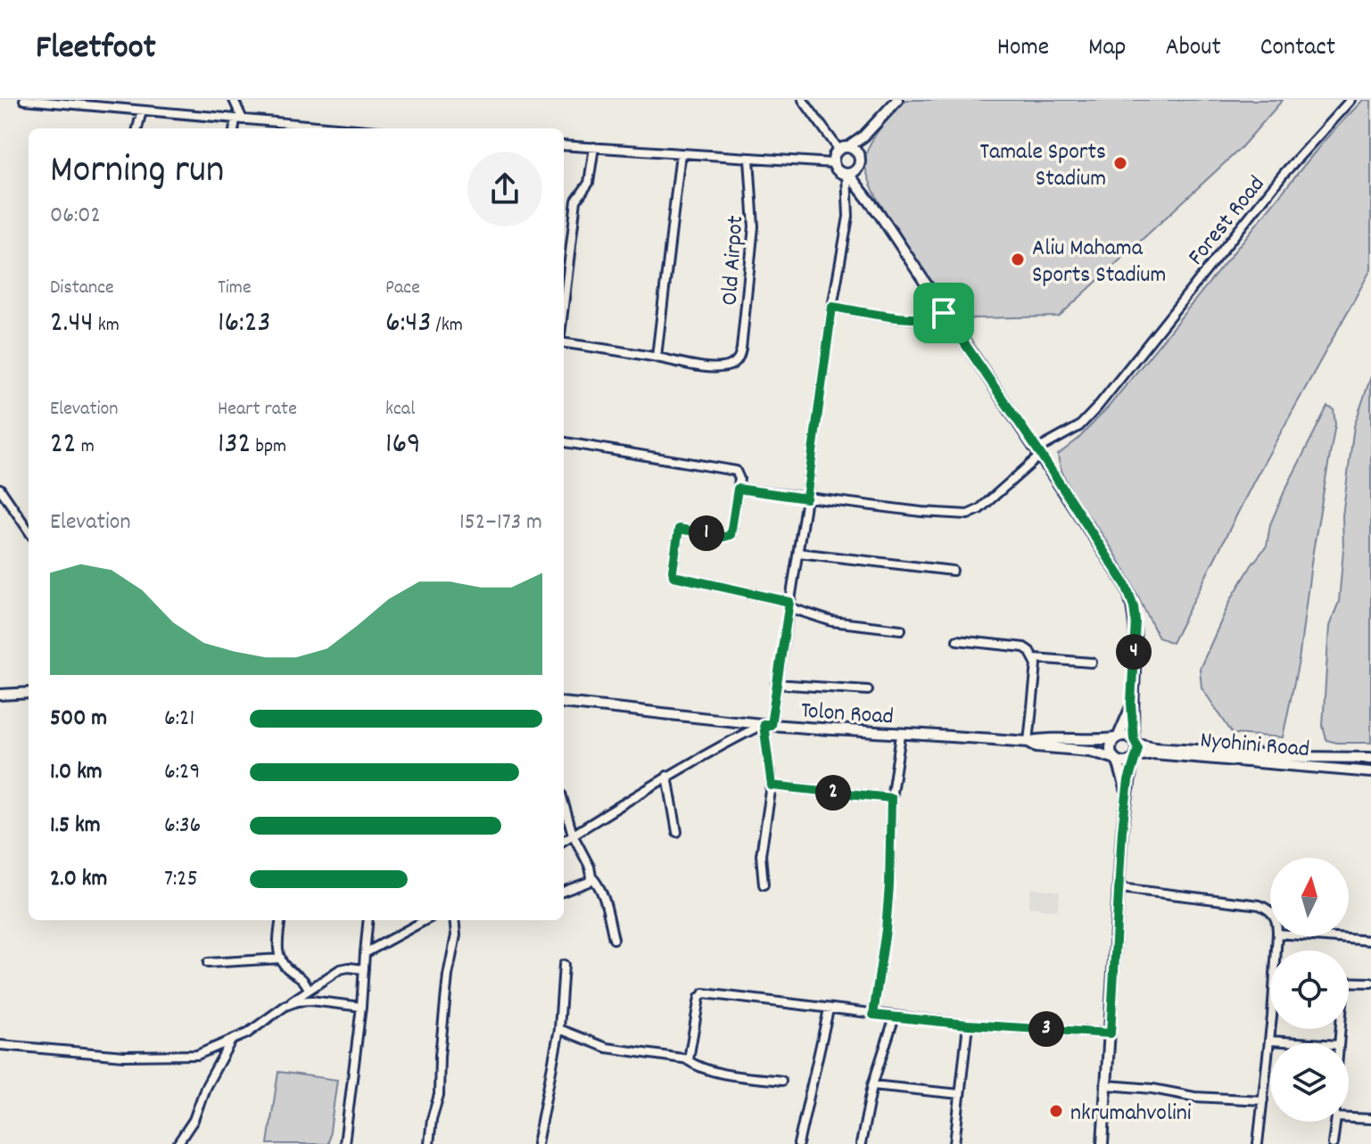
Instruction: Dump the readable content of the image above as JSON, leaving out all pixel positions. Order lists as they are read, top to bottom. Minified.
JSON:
{"streets":{"main road":["Tolon Road","Nyohini Road"],"street":["Forest Road","Old Airpot"]},"places":["Tamale Sports Stadium","Aliu Mahama Sports Stadium","nkrumahvolini"],"north":"top","page":{"header":"Fleetfoot","nav":["Home","Map","About","Contact"],"heading":["Morning run","06:02"],"stats":[["Distance","2.44 km"],["Time","16:23"],["Pace","6:43 /km"],["Elevation","22 m"],["Heart rate","132 bpm"],["kcal","169"]],"chart":["Elevation","152–173 m"],"pins":["1","4","2","3"],"list":[{"name":"500 m","note":"6:21"},{"name":"1.0 km","note":"6:29"},{"name":"1.5 km","note":"6:36"},{"name":"2.0 km","note":"7:25"}]}}
